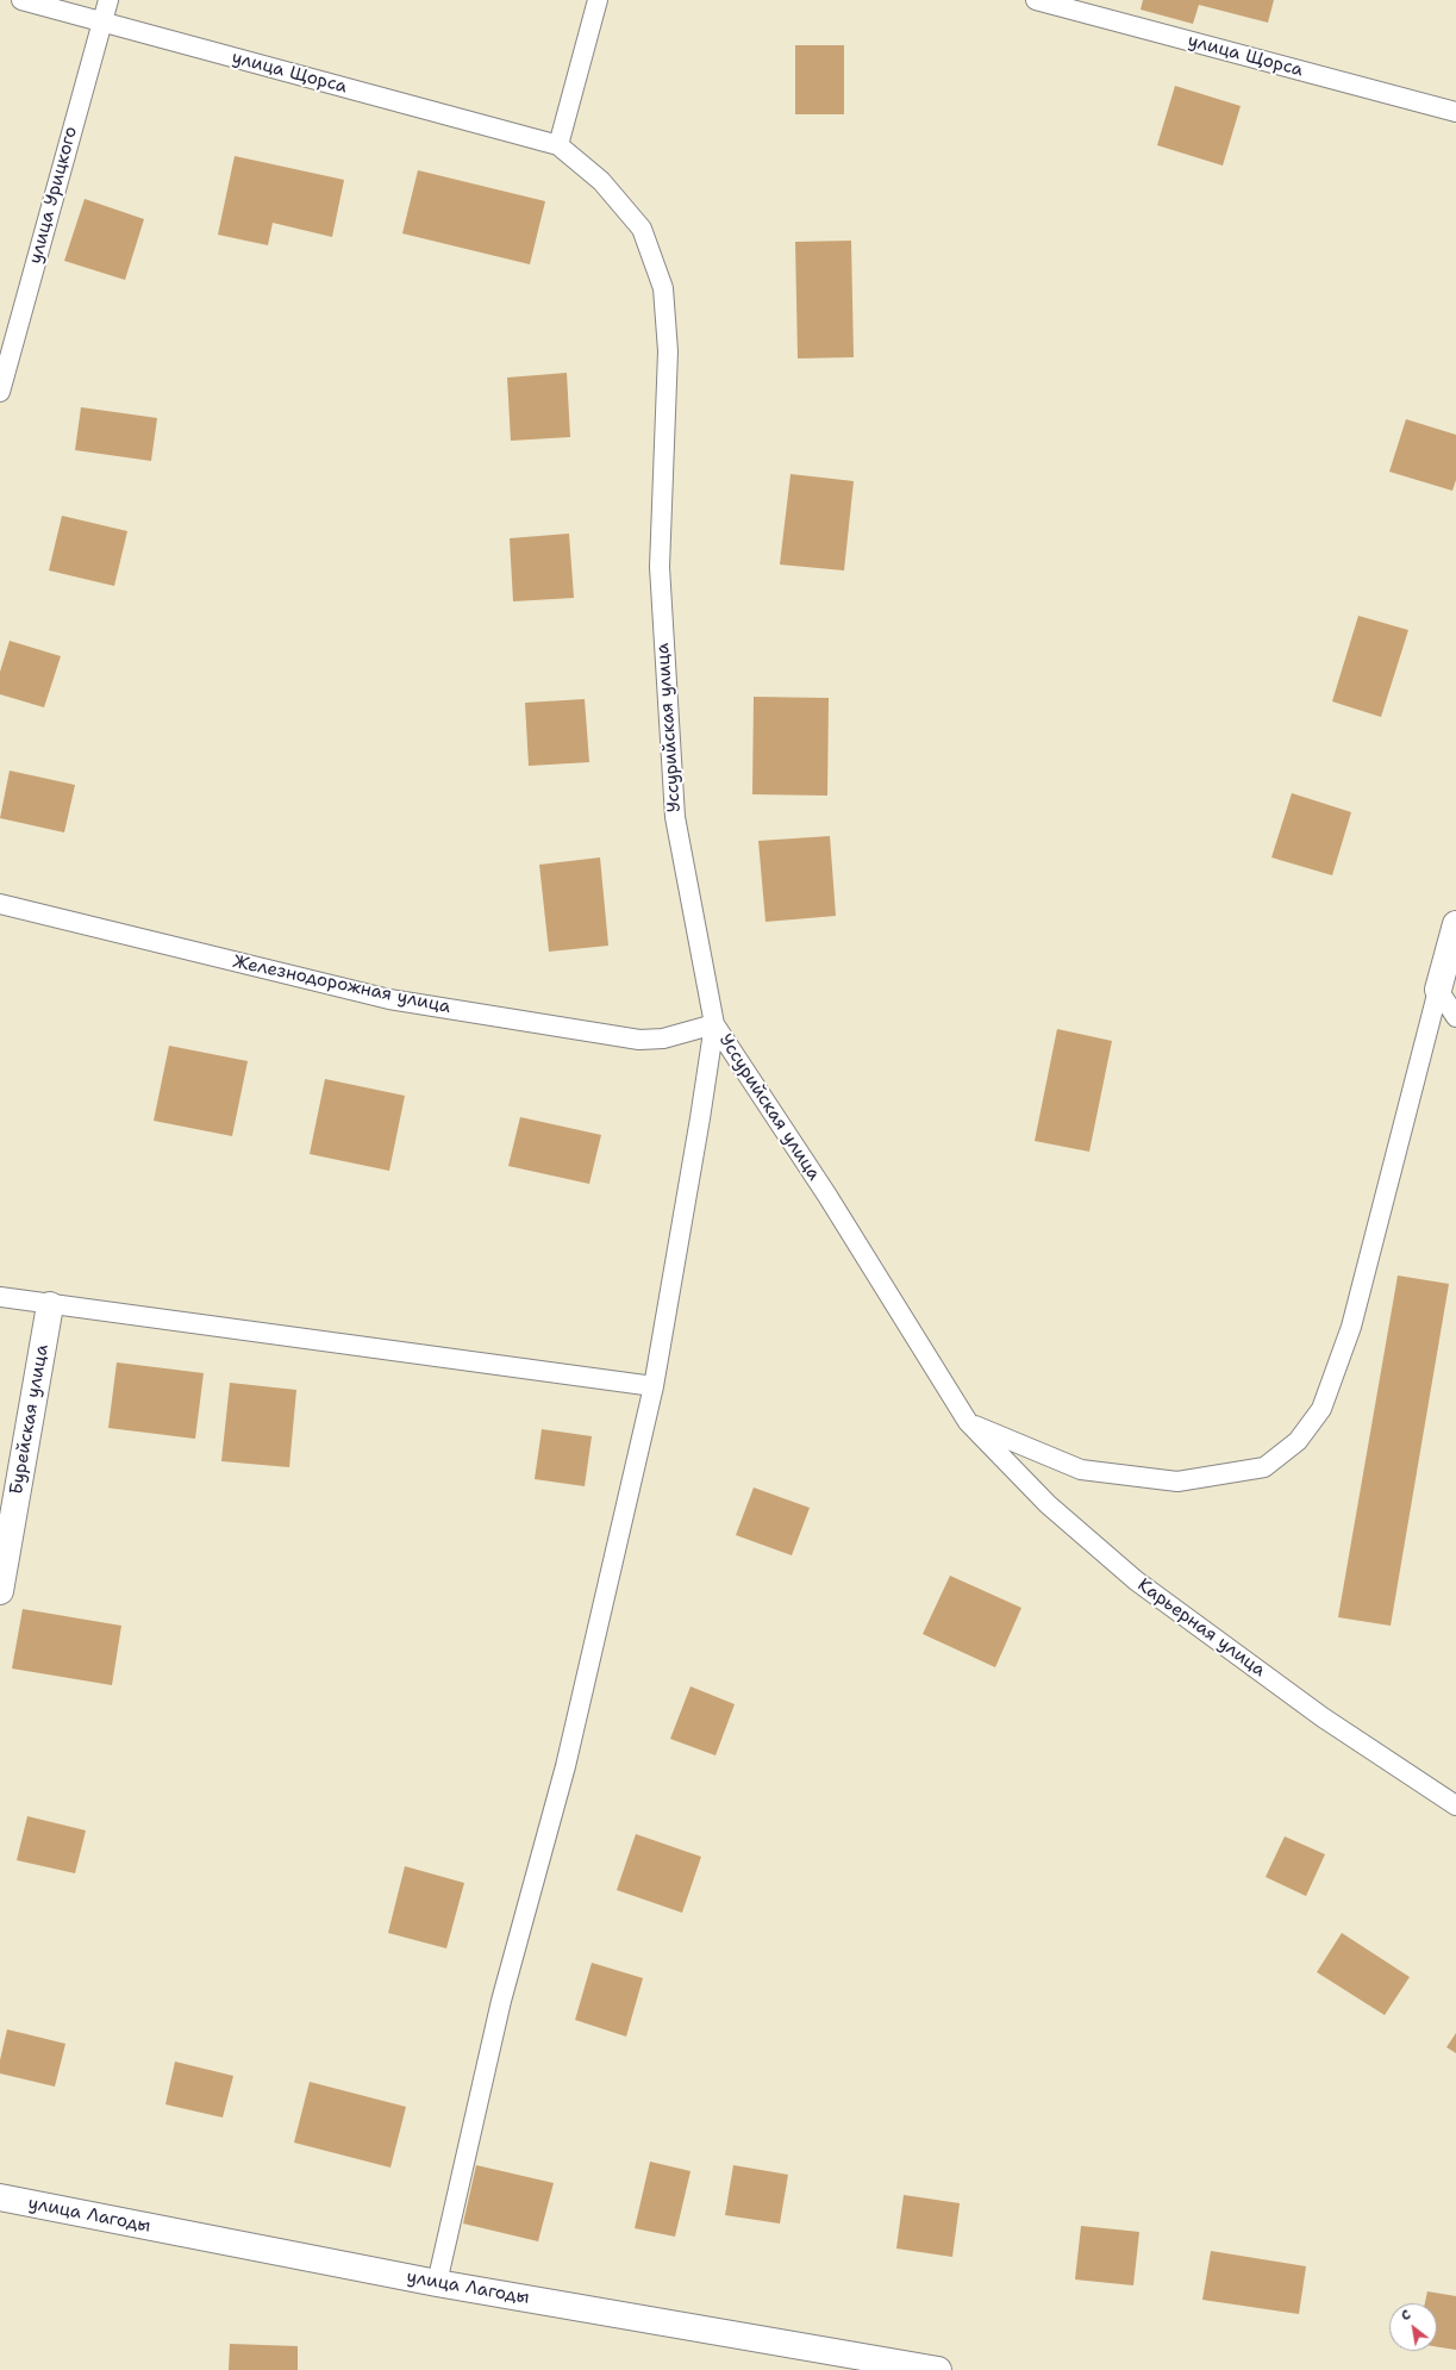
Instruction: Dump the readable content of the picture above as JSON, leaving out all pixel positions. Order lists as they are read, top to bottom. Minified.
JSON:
{"streets":{"street":["Бурейская улица","улица Лагоды"],"lane":["улица Щорса","улица Урицкого","Уссурийская улица","Железнодорожная улица","Карьерная улица"]},"crossings":[["улица Щорса","улица Урицкого"],["улица Щорса","Уссурийская улица"],["Уссурийская улица","Железнодорожная улица"],["Уссурийская улица","Карьерная улица"]],"north":"top left"}
